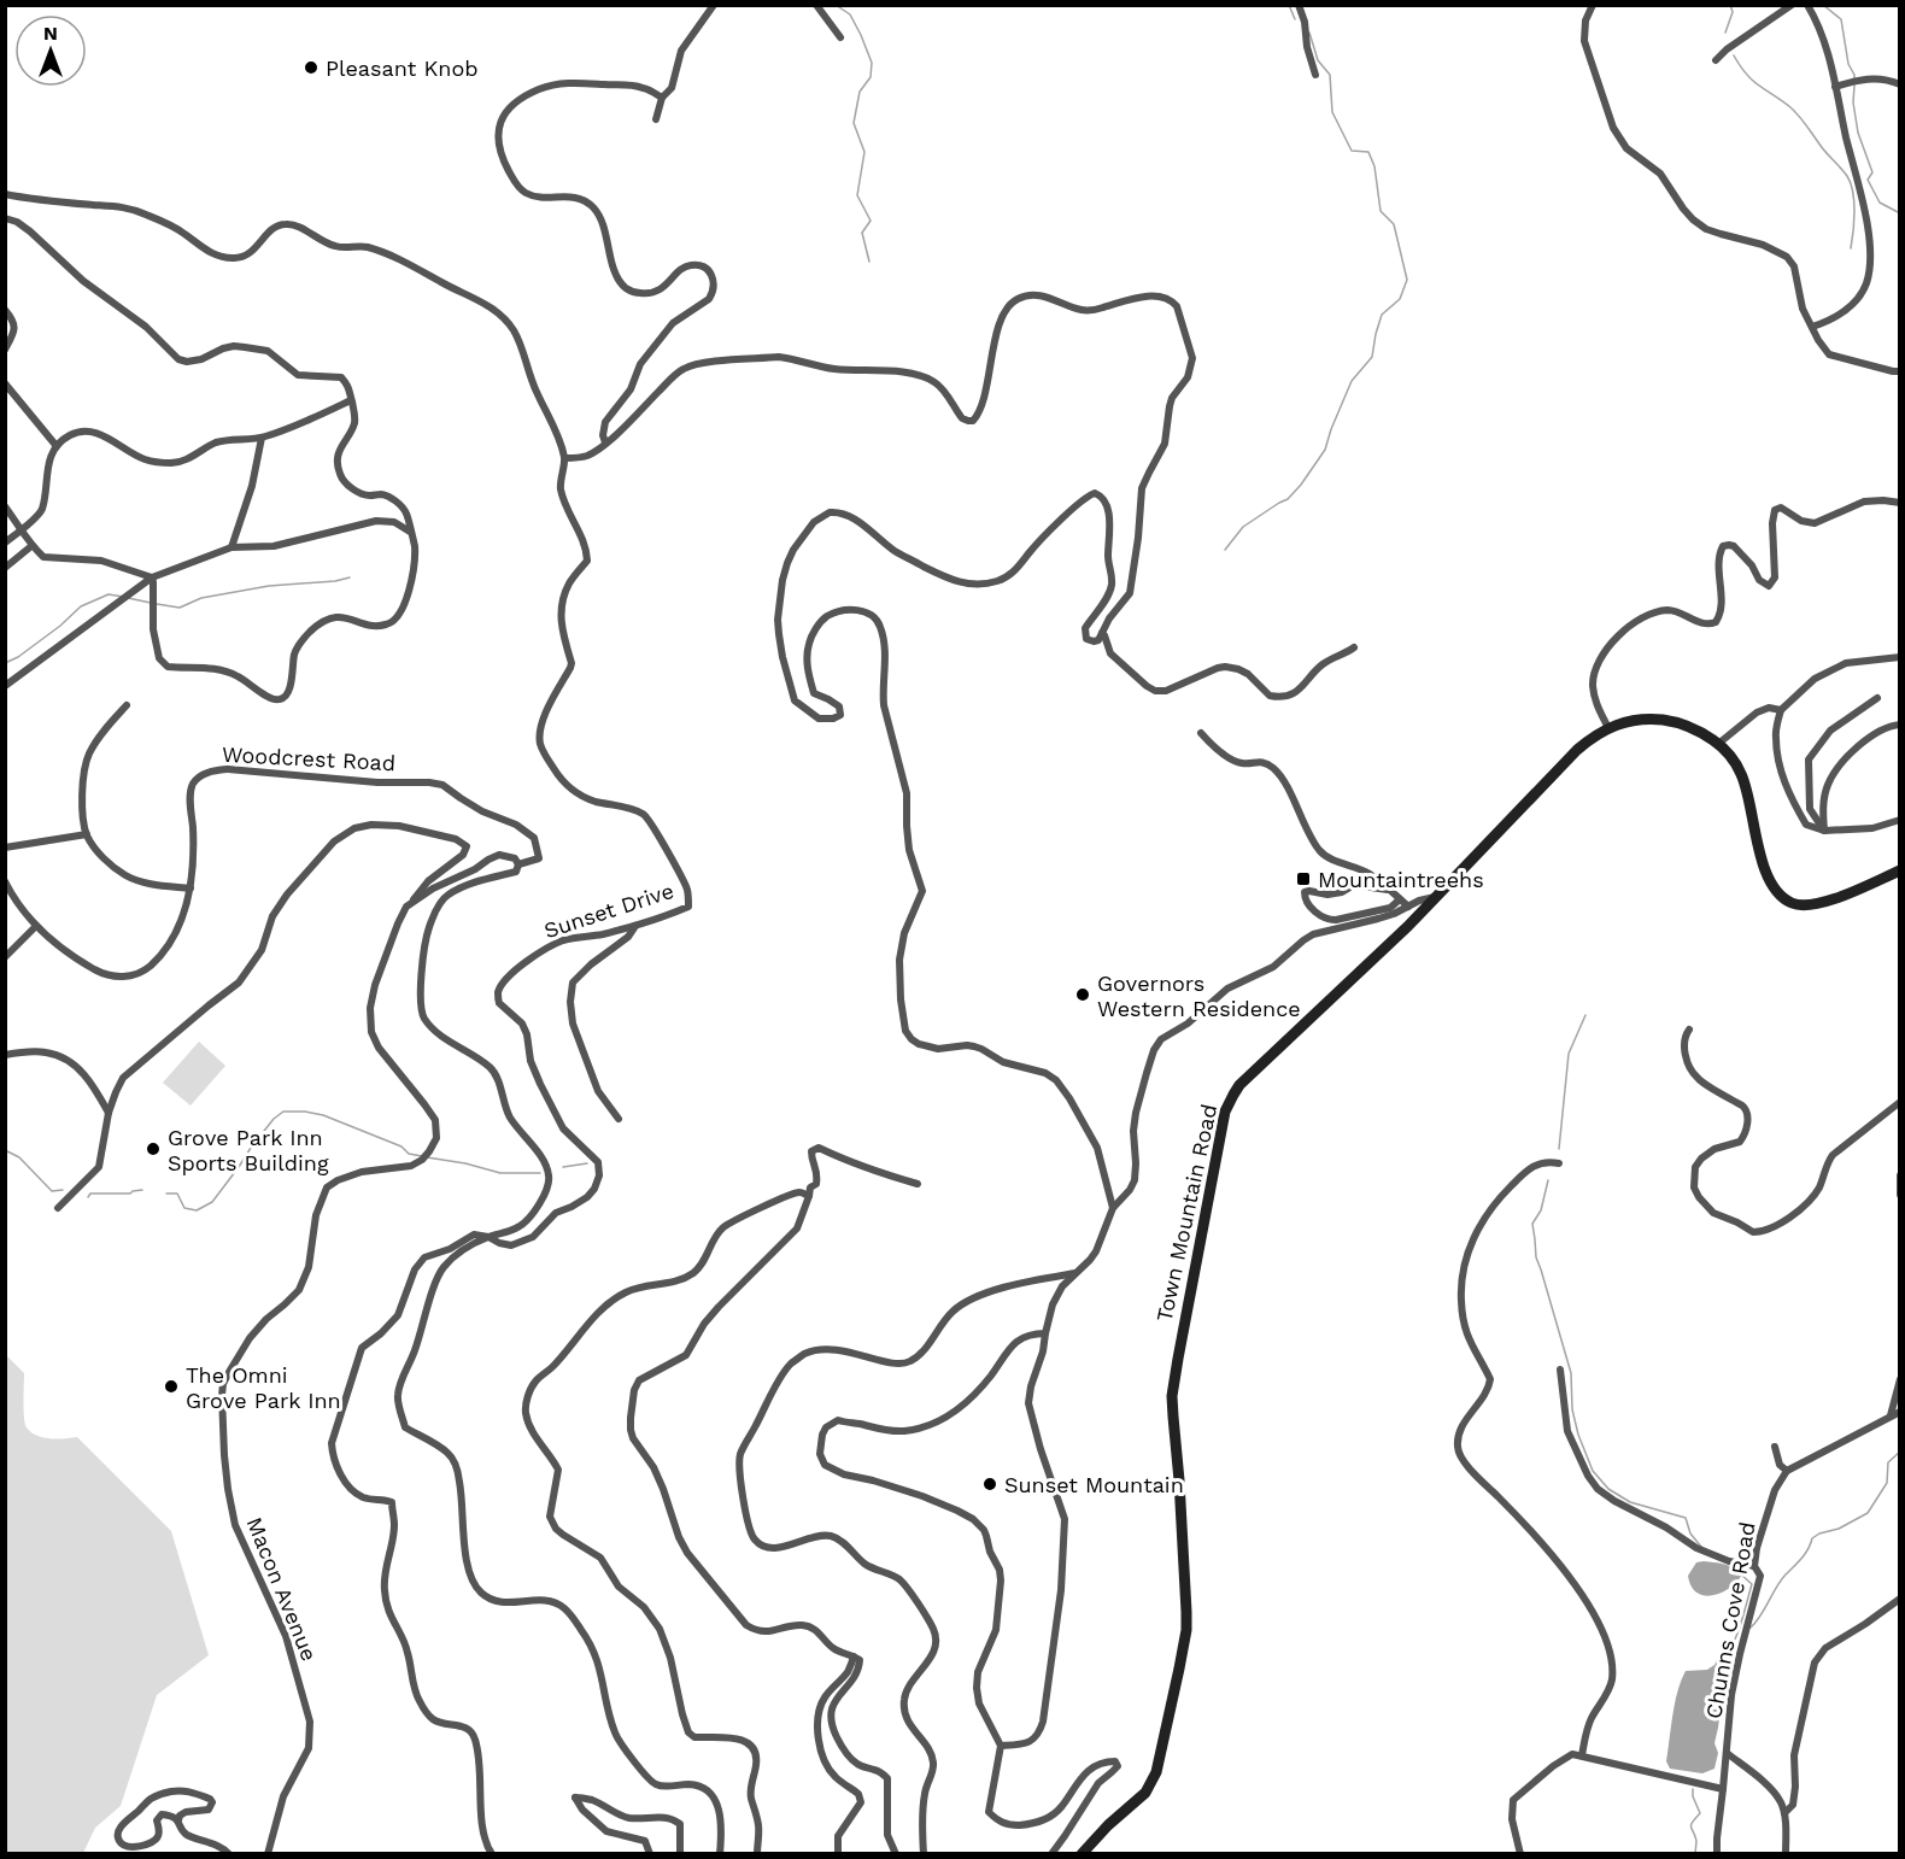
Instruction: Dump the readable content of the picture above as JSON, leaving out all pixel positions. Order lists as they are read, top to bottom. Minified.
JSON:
{"streets":{"main road":["Town Mountain Road"],"street":["Woodcrest Road","Sunset Drive","Macon Avenue","Chunns Cove Road"]},"places":{"other":["Pleasant Knob","Governors Western Residence","Grove Park Inn Sports Building","The Omni Grove Park Inn","Sunset Mountain"],"transit":["Mountaintreehs"]},"north":"top"}
